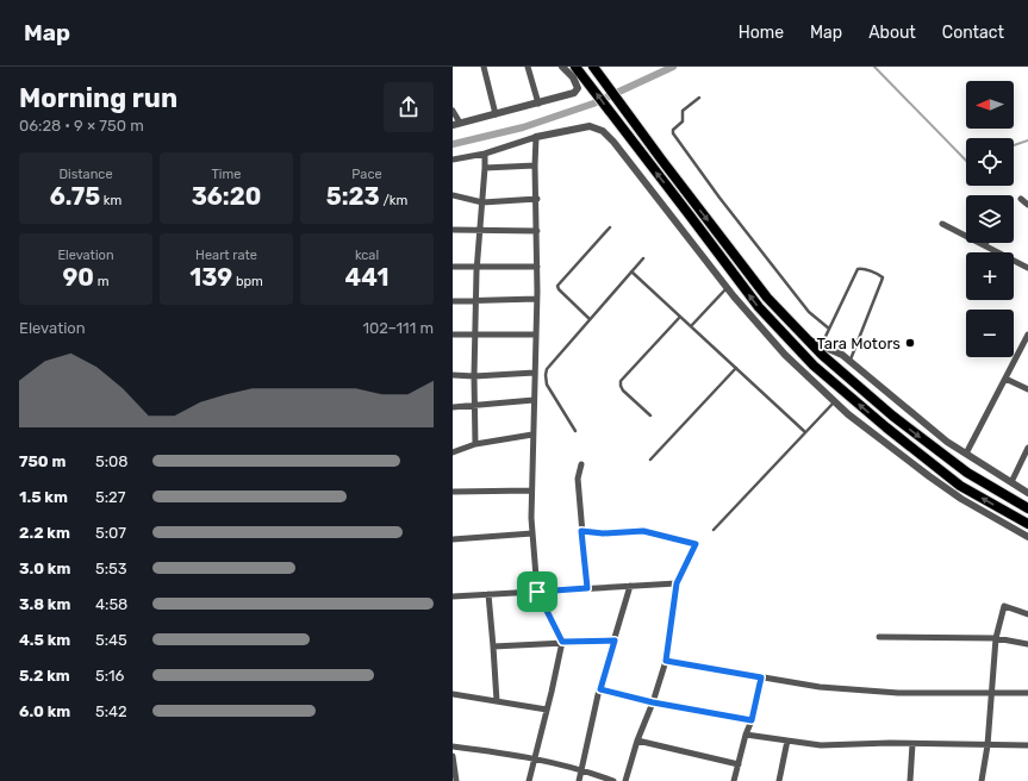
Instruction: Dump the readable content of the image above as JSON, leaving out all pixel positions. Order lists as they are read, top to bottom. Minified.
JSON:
{"places":["Tara Motors"],"north":"left","page":{"header":"Map","nav":["Home","Map","About","Contact"],"heading":["Morning run","06:28 · 9 × 750 m"],"map_buttons":["+","−"],"stats":[["Distance","6.75 km"],["Time","36:20"],["Pace","5:23 /km"],["Elevation","90 m"],["Heart rate","139 bpm"],["kcal","441"]],"chart":["Elevation","102–111 m"],"list":[{"name":"750 m","note":"5:08"},{"name":"1.5 km","note":"5:27"},{"name":"2.2 km","note":"5:07"},{"name":"3.0 km","note":"5:53"},{"name":"3.8 km","note":"4:58"},{"name":"4.5 km","note":"5:45"},{"name":"5.2 km","note":"5:16"},{"name":"6.0 km","note":"5:42"}]}}
